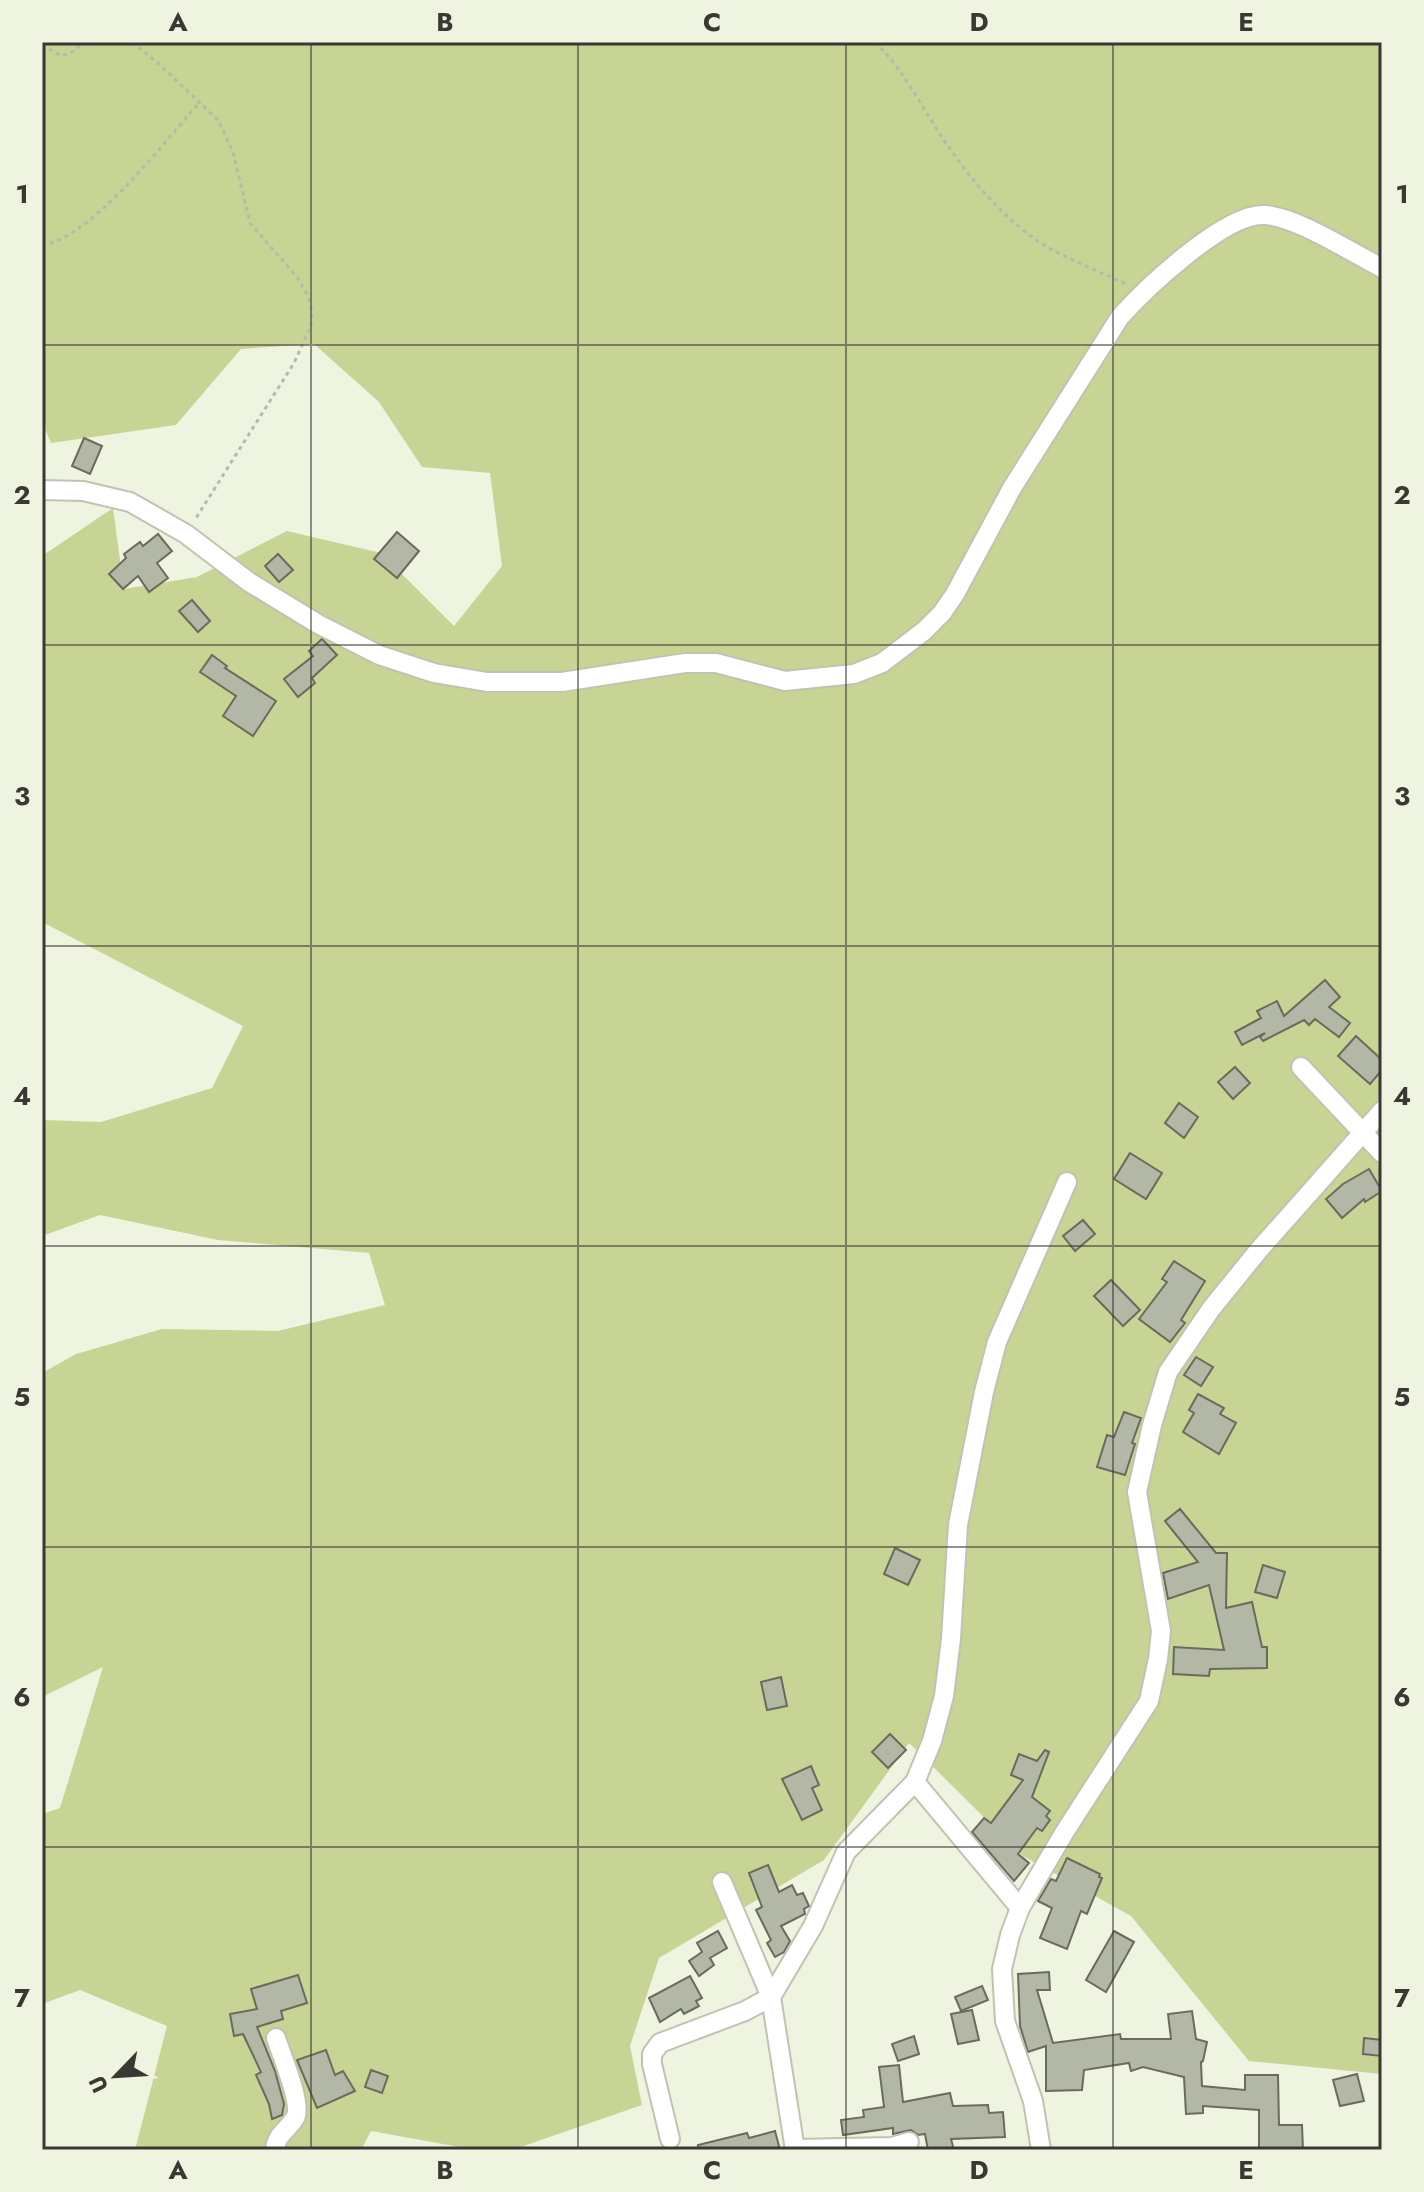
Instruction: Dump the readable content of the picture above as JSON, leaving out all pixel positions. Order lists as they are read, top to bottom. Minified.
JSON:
{"north":"bottom left","grid":{"columns":["A","B","C","D","E"],"rows":["1","2","3","4","5","6","7"]}}
